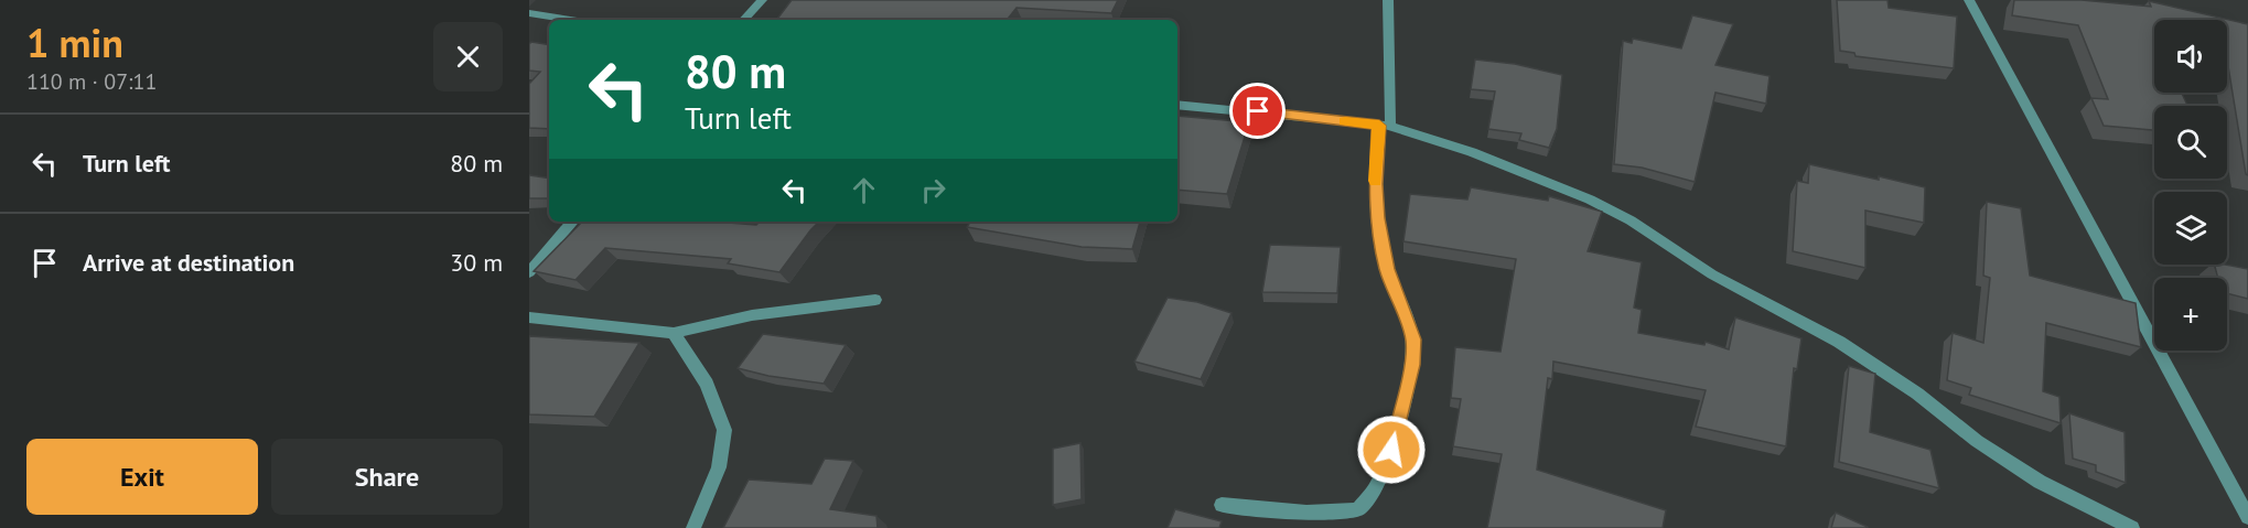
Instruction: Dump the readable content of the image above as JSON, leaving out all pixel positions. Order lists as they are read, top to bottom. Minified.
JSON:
{"page":{"heading":["1 min","110 m · 07:11"],"map_buttons":"+","turn":["80 m","Turn left"],"list":[{"name":"Turn left","value":"80 m"},{"name":"Arrive at destination","value":"30 m"}],"buttons":["Exit","Share"]}}
